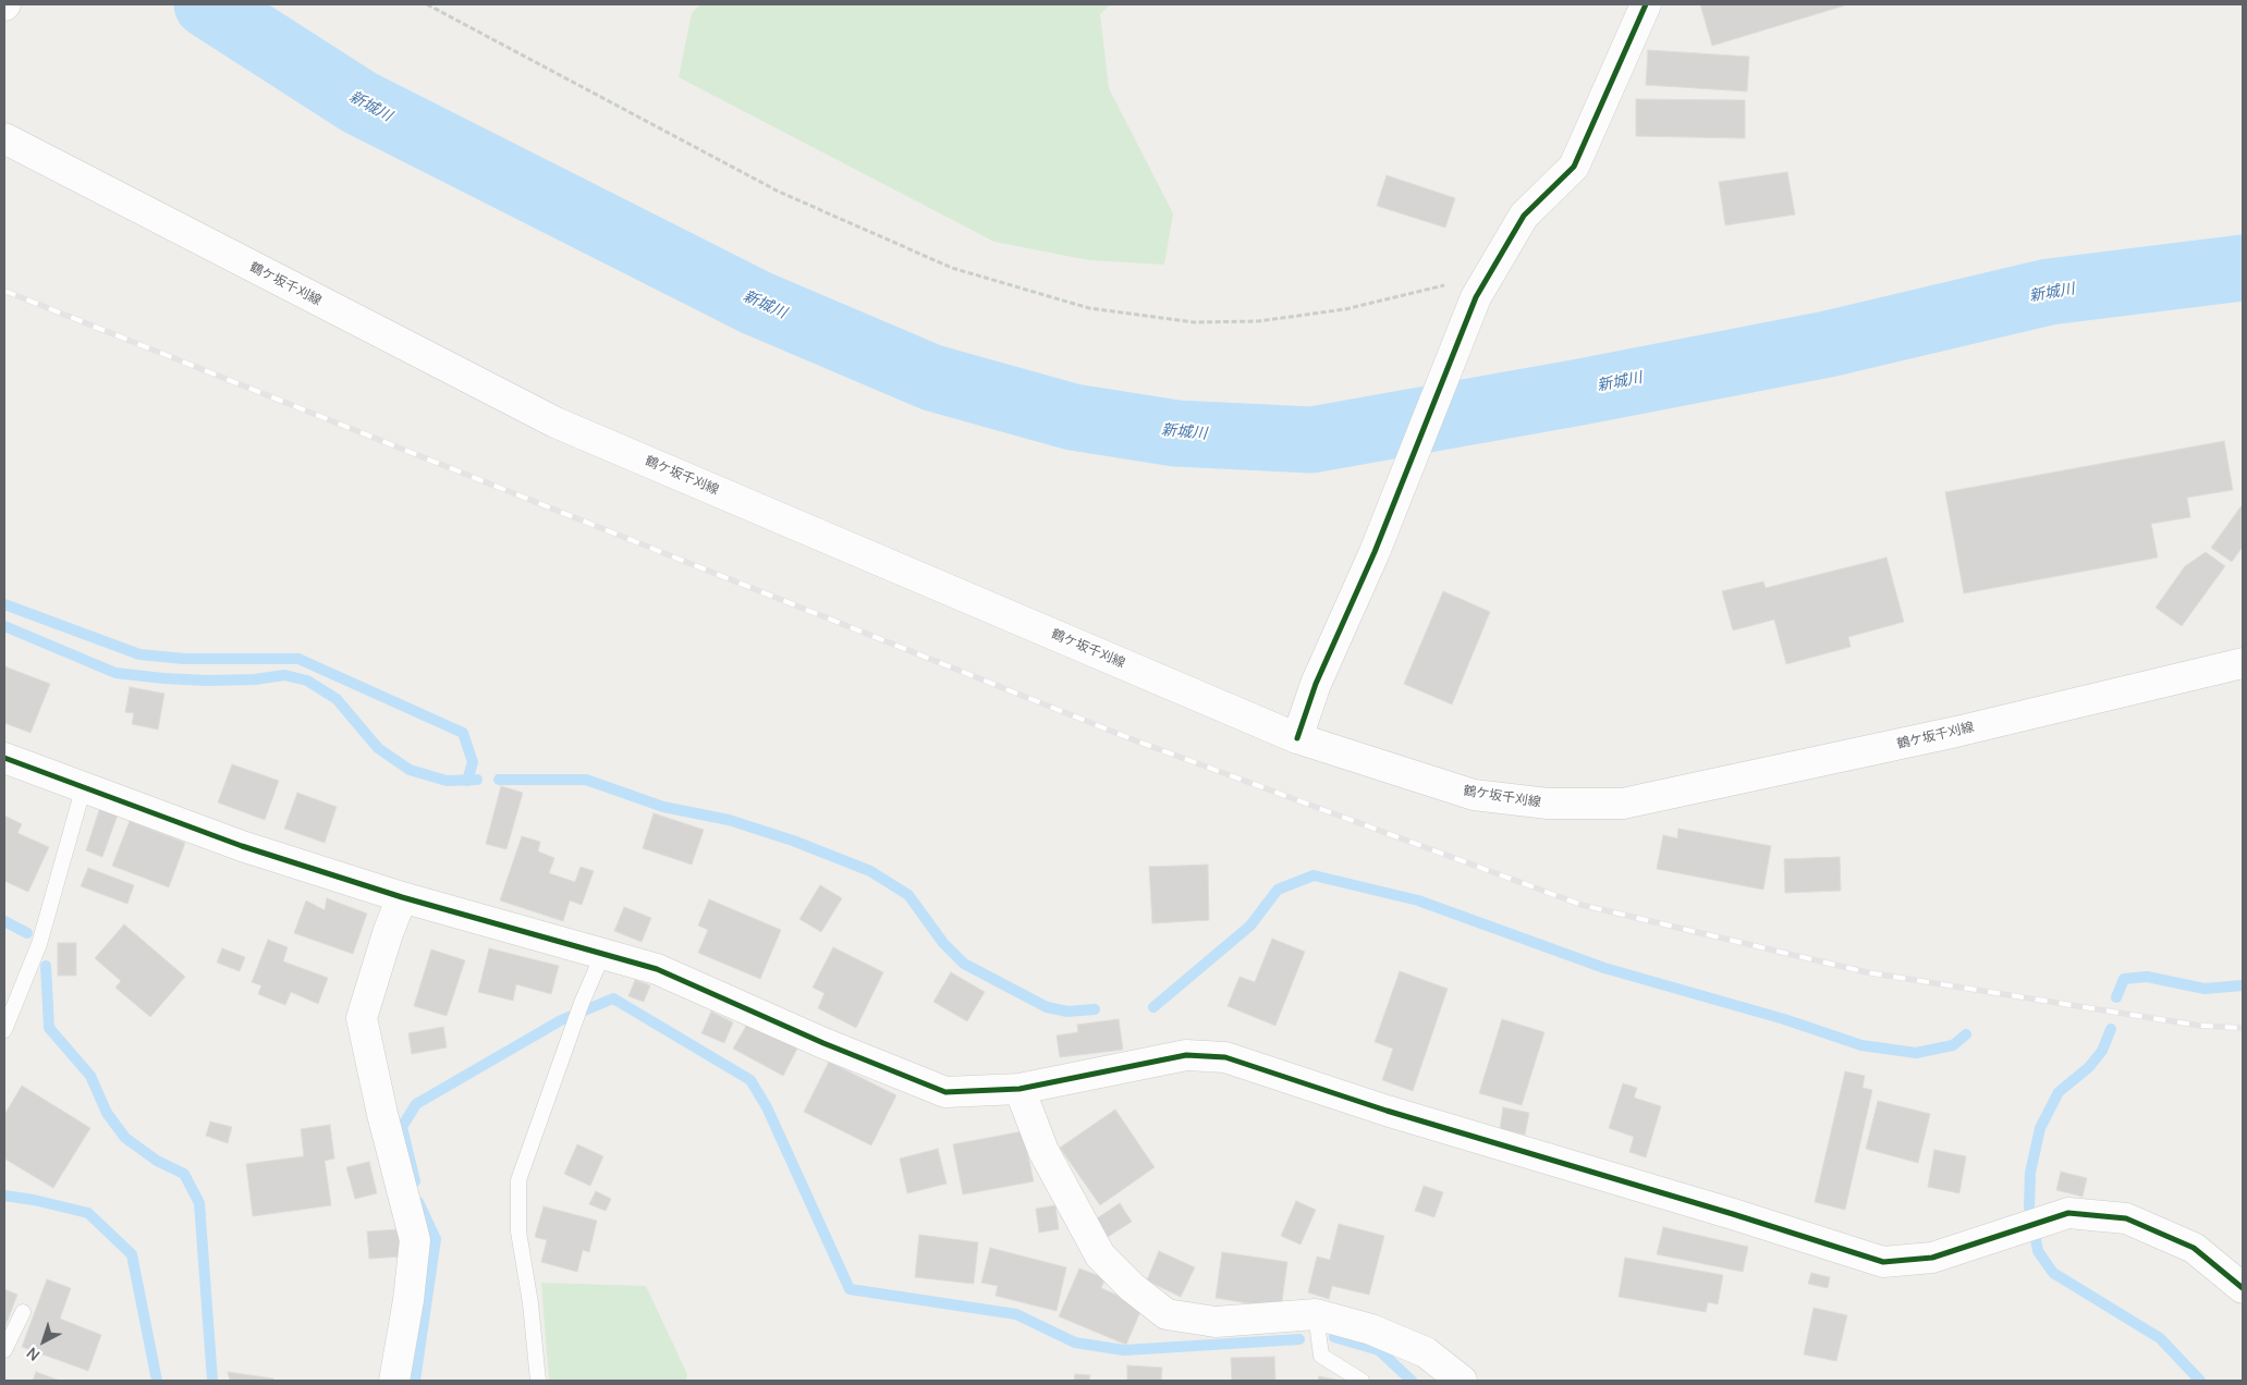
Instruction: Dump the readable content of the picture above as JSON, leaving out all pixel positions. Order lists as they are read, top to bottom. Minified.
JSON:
{"streets":{"street":["鶴ケ坂千刈線"]},"water":["新城川"],"north":"bottom left"}
